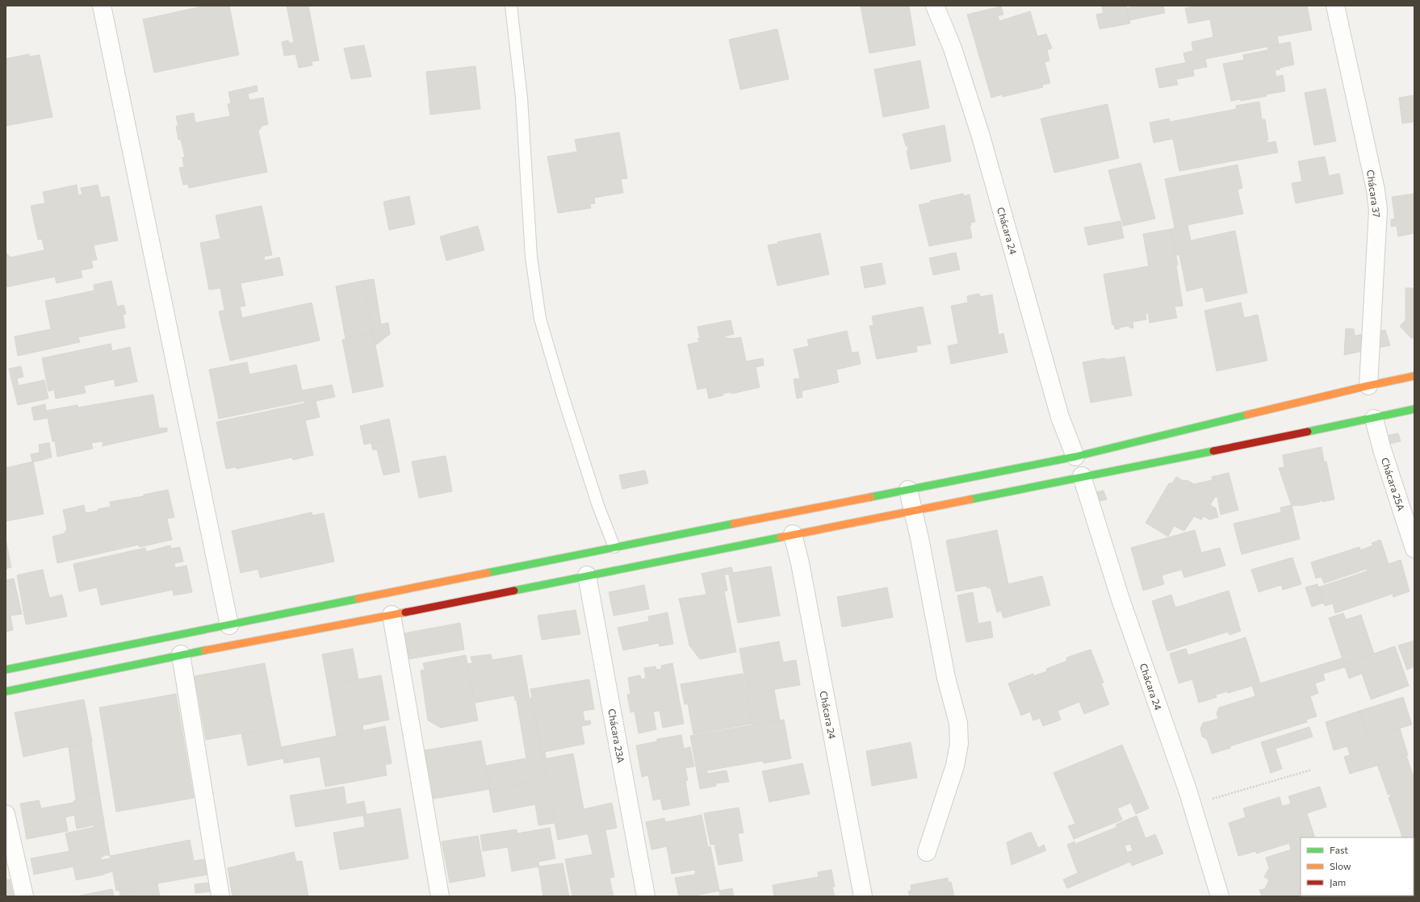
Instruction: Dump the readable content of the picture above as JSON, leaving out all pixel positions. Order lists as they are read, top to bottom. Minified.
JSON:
{"streets":{"street":["Chácara 37","Chácara 24","Chácara 25A","Chácara 23A"]},"legend":["Fast","Slow","Jam"]}
